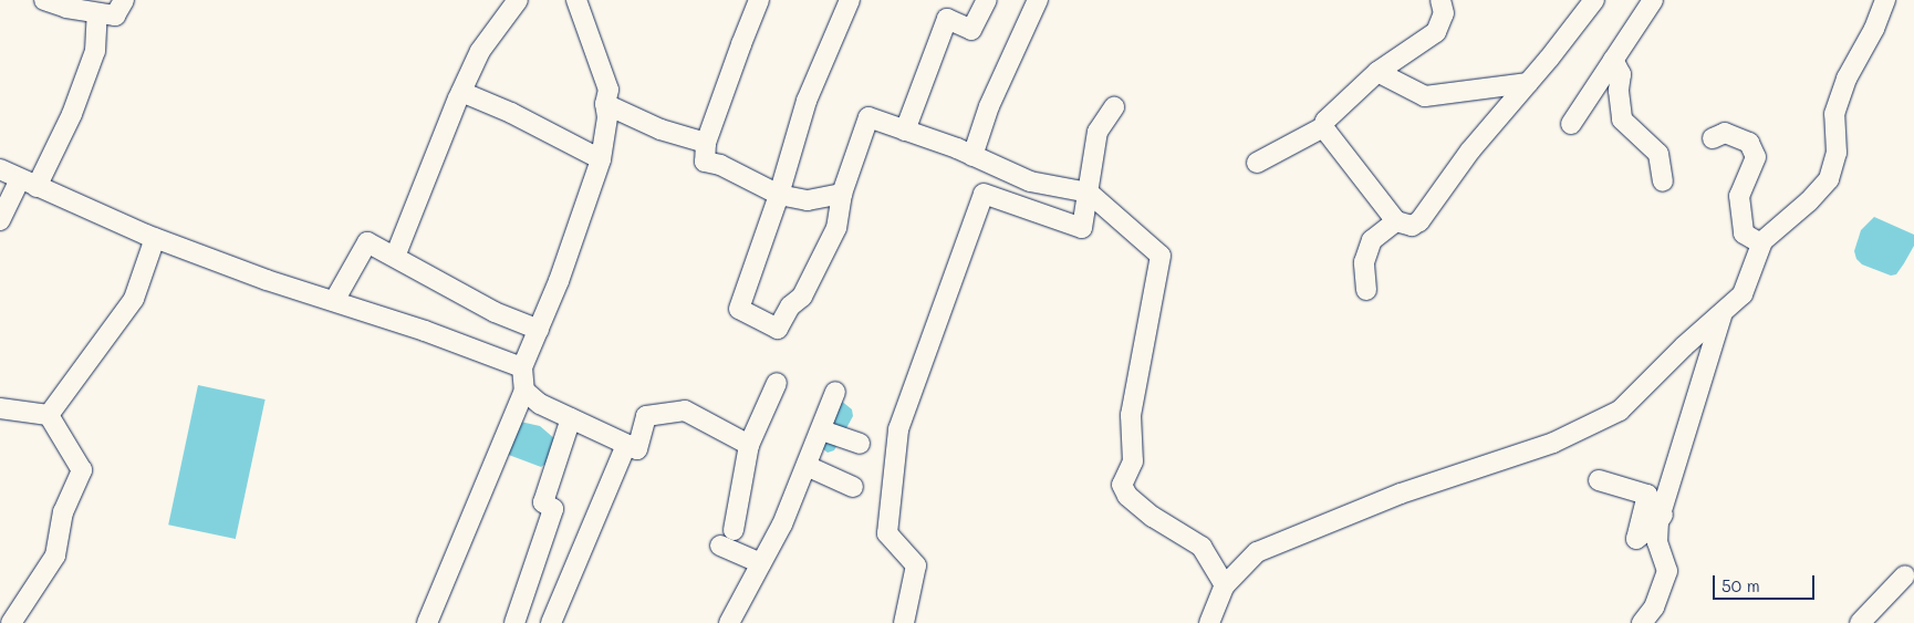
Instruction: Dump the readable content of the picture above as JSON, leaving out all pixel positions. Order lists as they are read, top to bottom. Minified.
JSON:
{"scale_bar":"50 m"}
